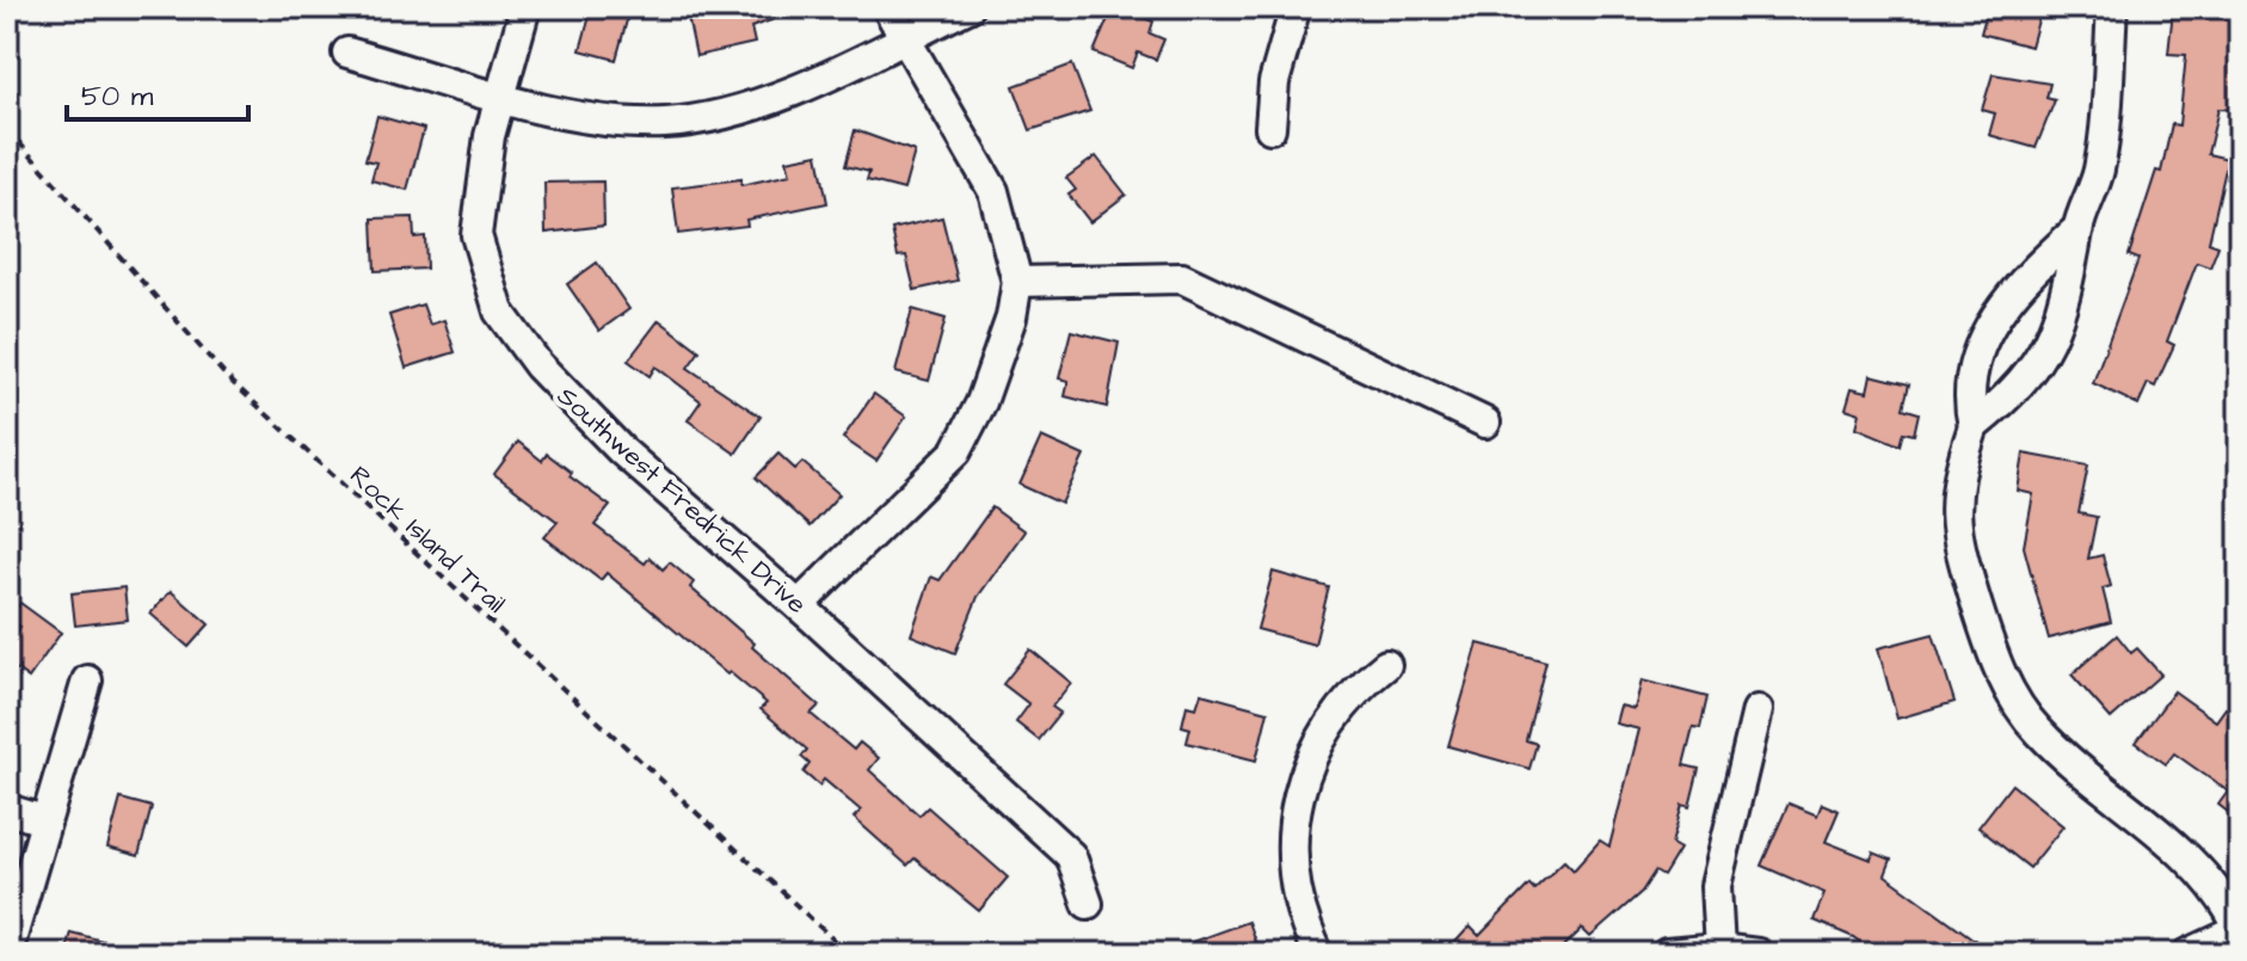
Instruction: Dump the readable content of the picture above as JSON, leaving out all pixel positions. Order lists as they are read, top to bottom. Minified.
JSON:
{"streets":{"street":["Southwest Fredrick Drive"],"path":["Rock Island Trail"]},"scale_bar":"50 m"}
